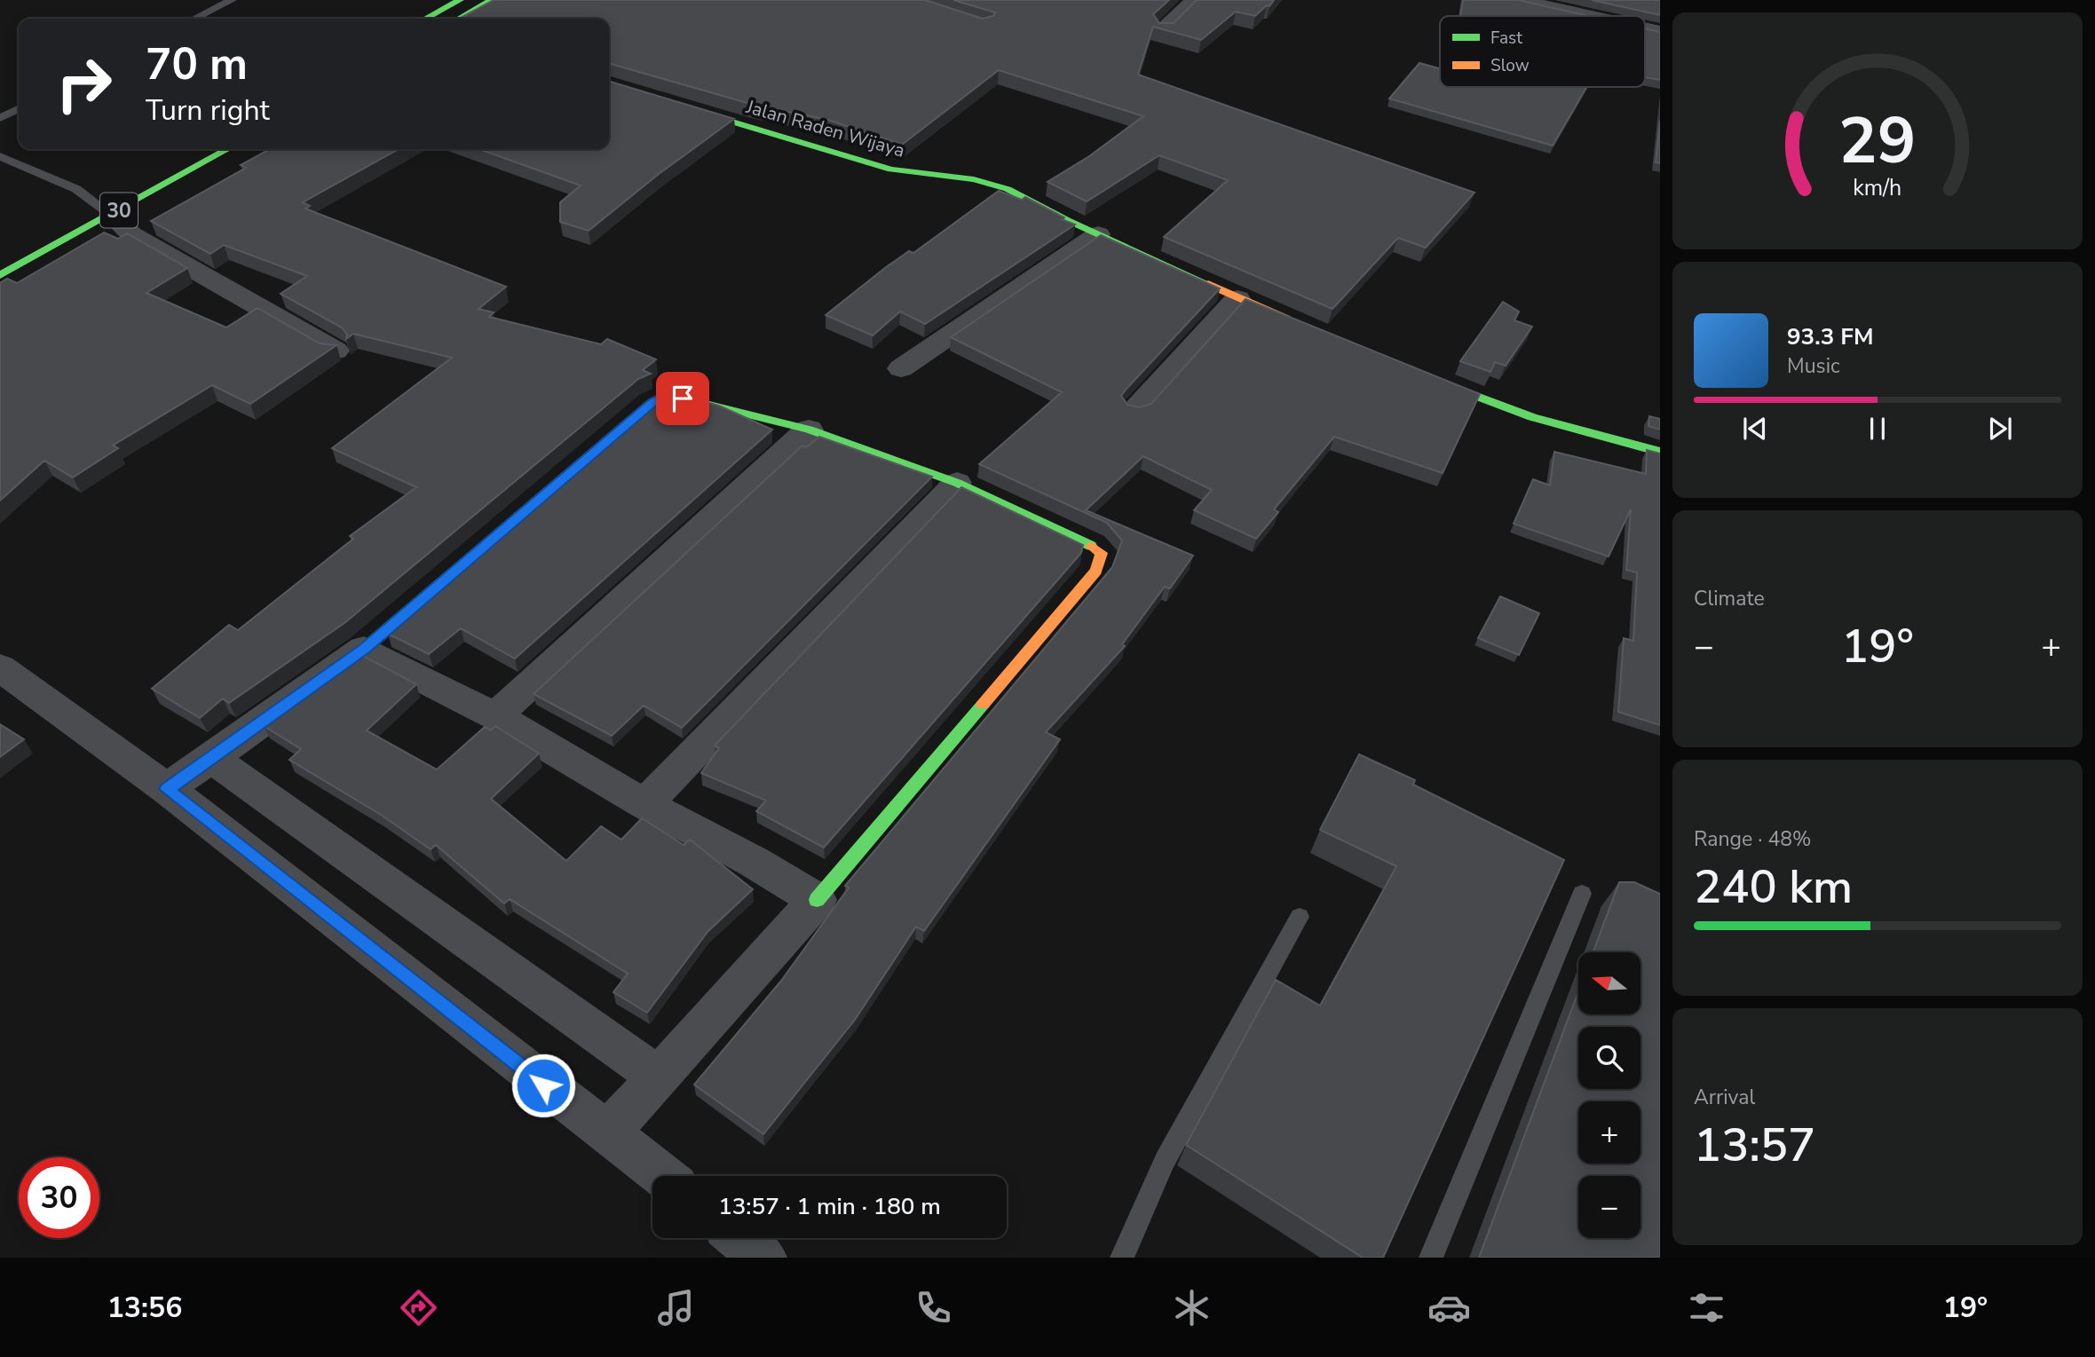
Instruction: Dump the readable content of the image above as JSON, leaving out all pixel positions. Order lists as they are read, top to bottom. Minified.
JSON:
{"streets":{"main road":["Jalan Raden Wijaya","30"]},"legend":["Fast","Slow"],"north":"left","page":{"turn":["70 m","Turn right"],"song":["93.3 FM","Music"],"tile":["Climate",["Range · 48%","240 km"],["Arrival","13:57"]],"heat":["−","19°","+"],"map_buttons":["+","−"],"limit":"30","trip":"13:57 · 1 min · 180 m","tabs":["13:56","19°"],"gauge":["29","km/h"]}}
